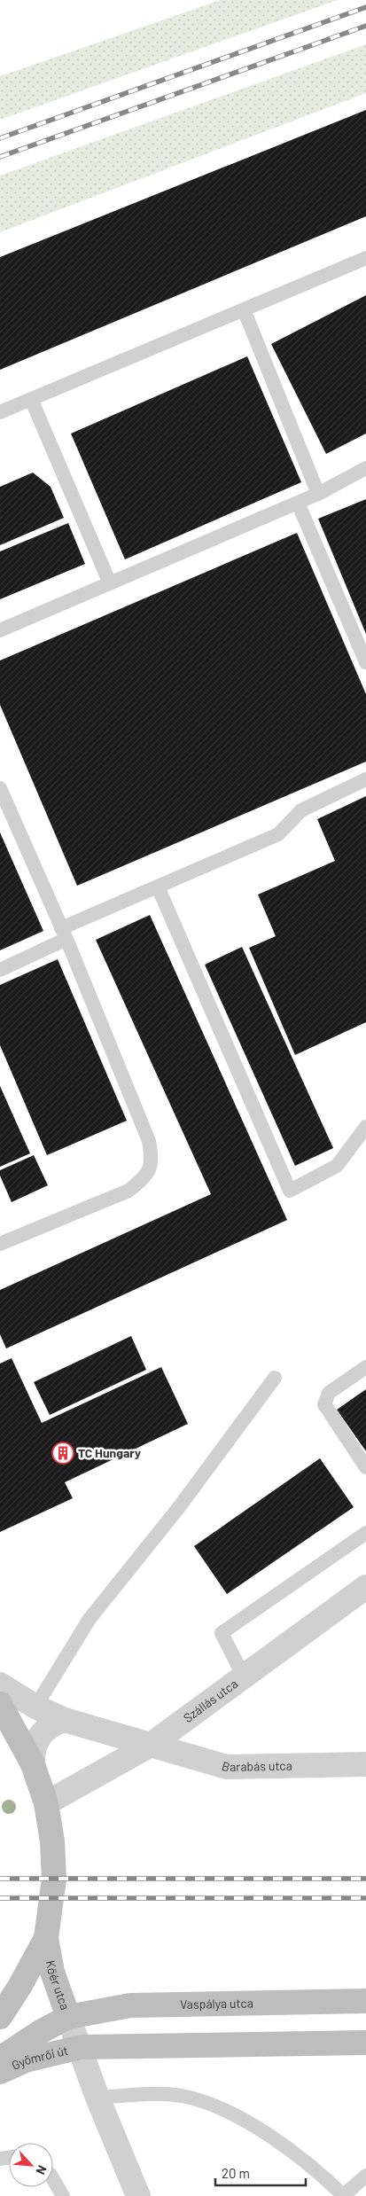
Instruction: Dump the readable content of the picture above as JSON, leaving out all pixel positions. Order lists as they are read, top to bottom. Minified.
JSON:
{"streets":{"main road":["Kőér utca","Vaspálya utca","Gyömrői út"],"street":["Szállás utca","Barabás utca"]},"crossings":[["Szállás utca","Barabás utca"],["Szállás utca","Kőér utca"],["Kőér utca","Vaspálya utca"],["Kőér utca","Gyömrői út"],["Vaspálya utca","Gyömrői út"]],"places":{"building":["TC Hungary"]},"scale_bar":"20 m","north":"bottom right"}
